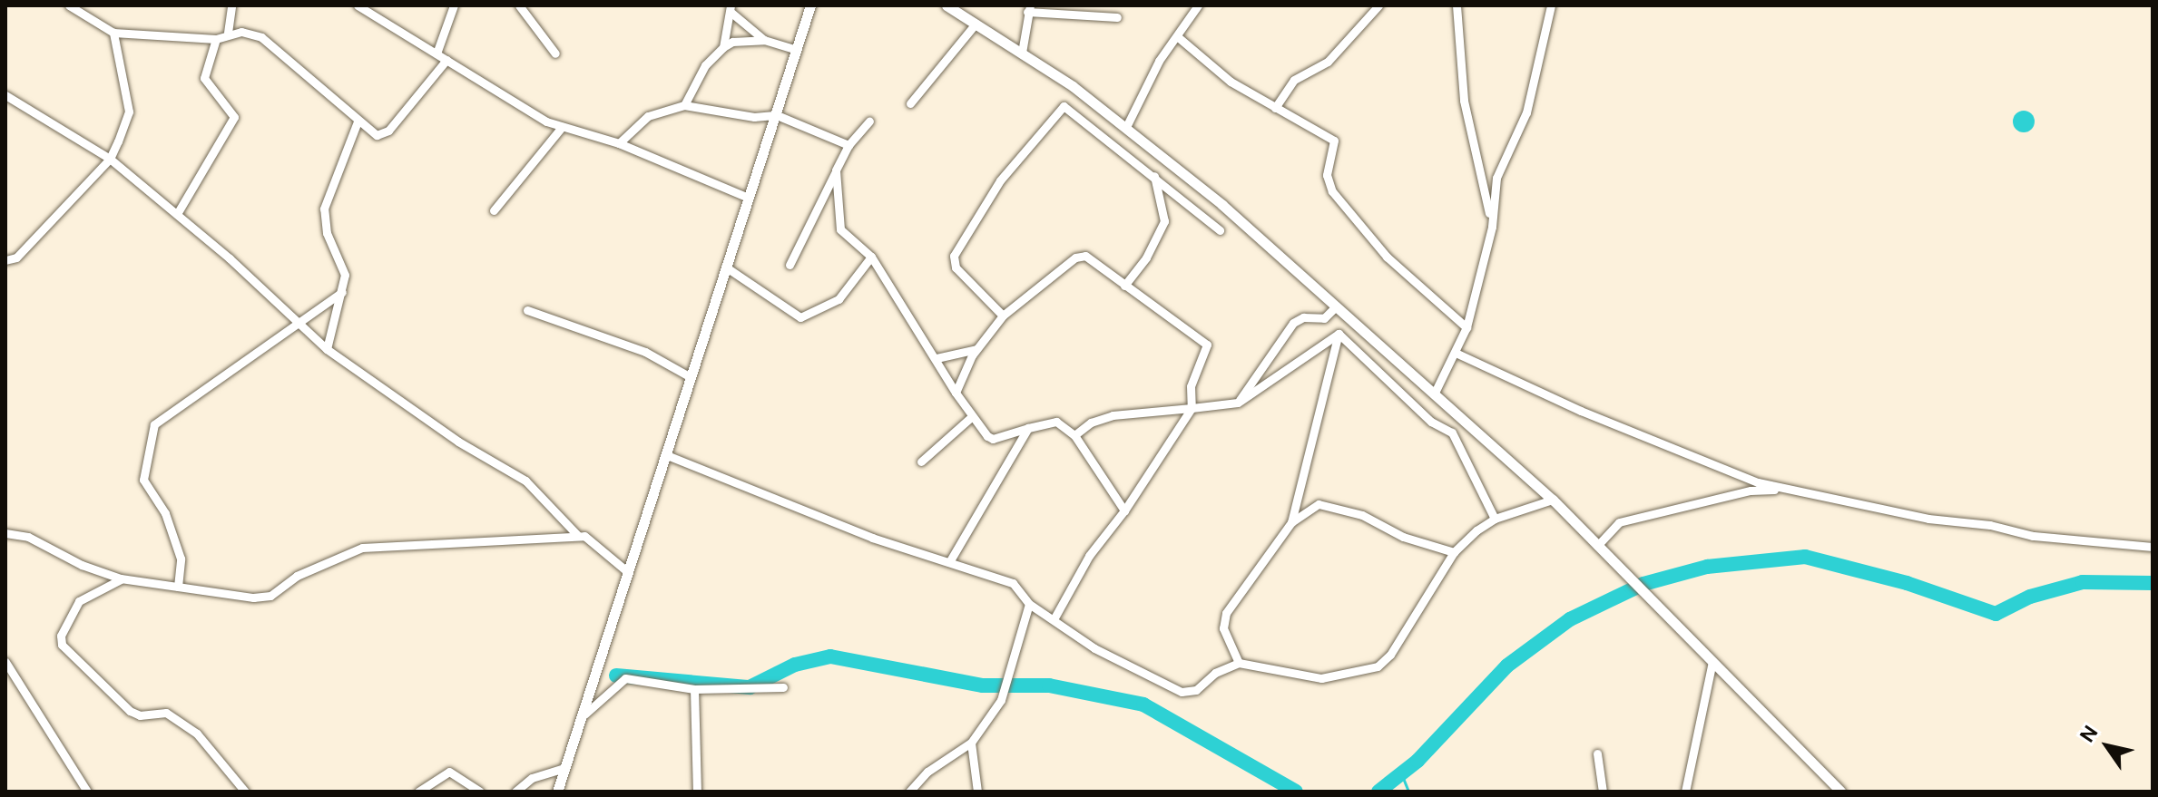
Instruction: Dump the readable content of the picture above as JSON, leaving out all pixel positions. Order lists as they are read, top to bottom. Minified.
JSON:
{"north":"top left"}
